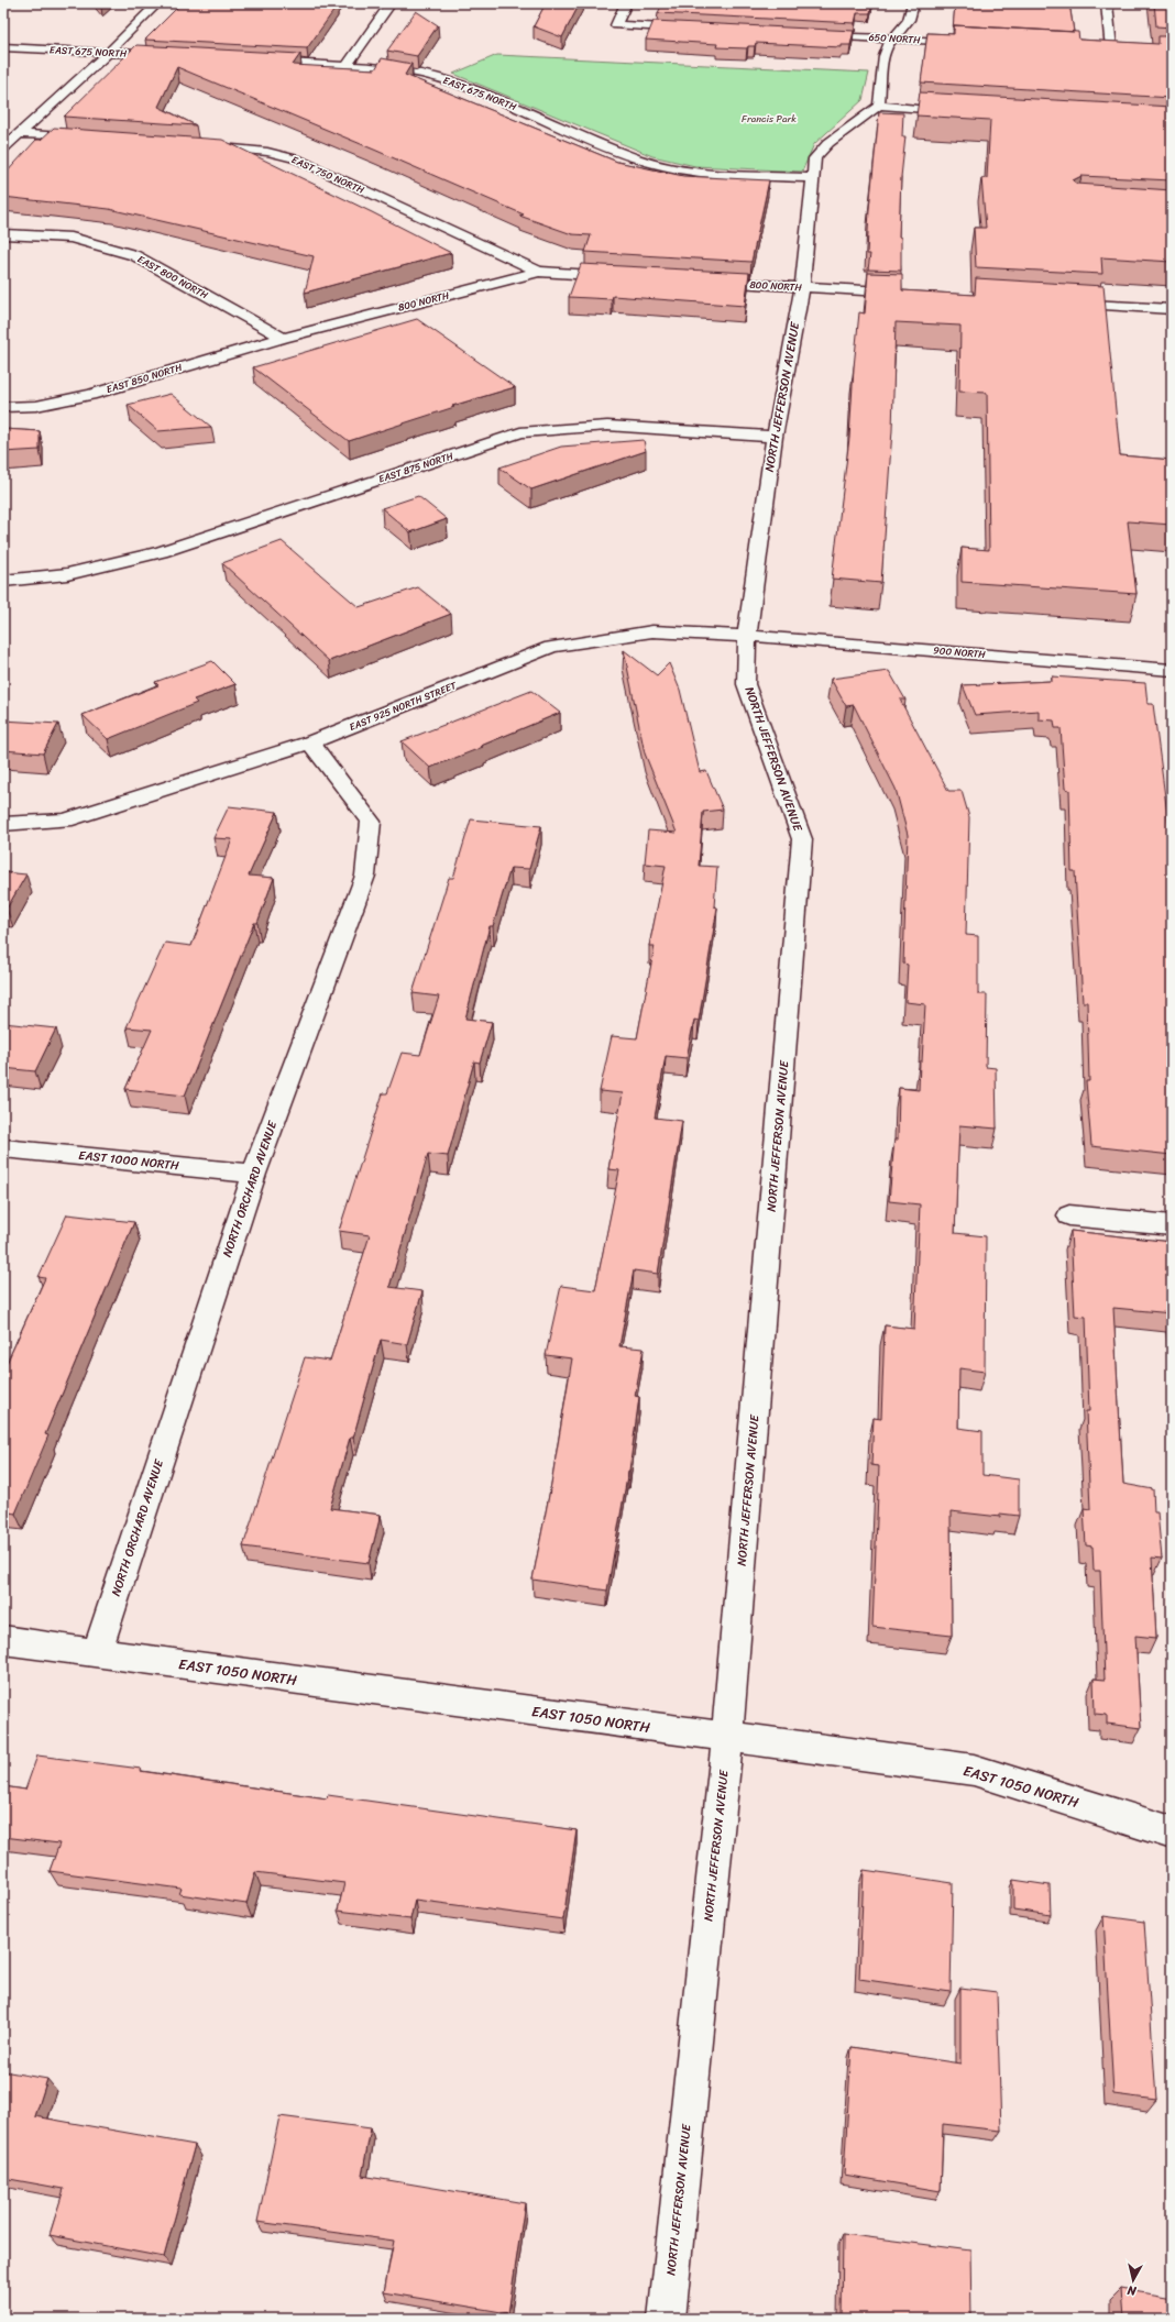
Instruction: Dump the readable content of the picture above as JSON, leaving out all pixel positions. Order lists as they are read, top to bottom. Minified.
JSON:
{"streets":{"street":["650 NORTH","EAST 675 NORTH","EAST 750 NORTH","EAST 800 NORTH","800 NORTH","EAST 850 NORTH","NORTH JEFFERSON AVENUE","EAST 875 NORTH","900 NORTH","EAST 925 NORTH STREET","EAST 1000 NORTH","NORTH ORCHARD AVENUE","EAST 1050 NORTH"]},"crossings":[["EAST 675 NORTH","NORTH JEFFERSON AVENUE"],["EAST 750 NORTH","800 NORTH"],["EAST 800 NORTH","800 NORTH"],["EAST 800 NORTH","EAST 850 NORTH"],["800 NORTH","EAST 850 NORTH"],["800 NORTH","NORTH JEFFERSON AVENUE"],["NORTH JEFFERSON AVENUE","EAST 875 NORTH"],["NORTH JEFFERSON AVENUE","900 NORTH"],["NORTH JEFFERSON AVENUE","EAST 925 NORTH STREET"],["NORTH JEFFERSON AVENUE","EAST 1050 NORTH"],["900 NORTH","EAST 925 NORTH STREET"],["EAST 925 NORTH STREET","NORTH ORCHARD AVENUE"],["EAST 1000 NORTH","NORTH ORCHARD AVENUE"],["NORTH ORCHARD AVENUE","EAST 1050 NORTH"]],"parks":["Francis Park"],"north":"bottom"}
